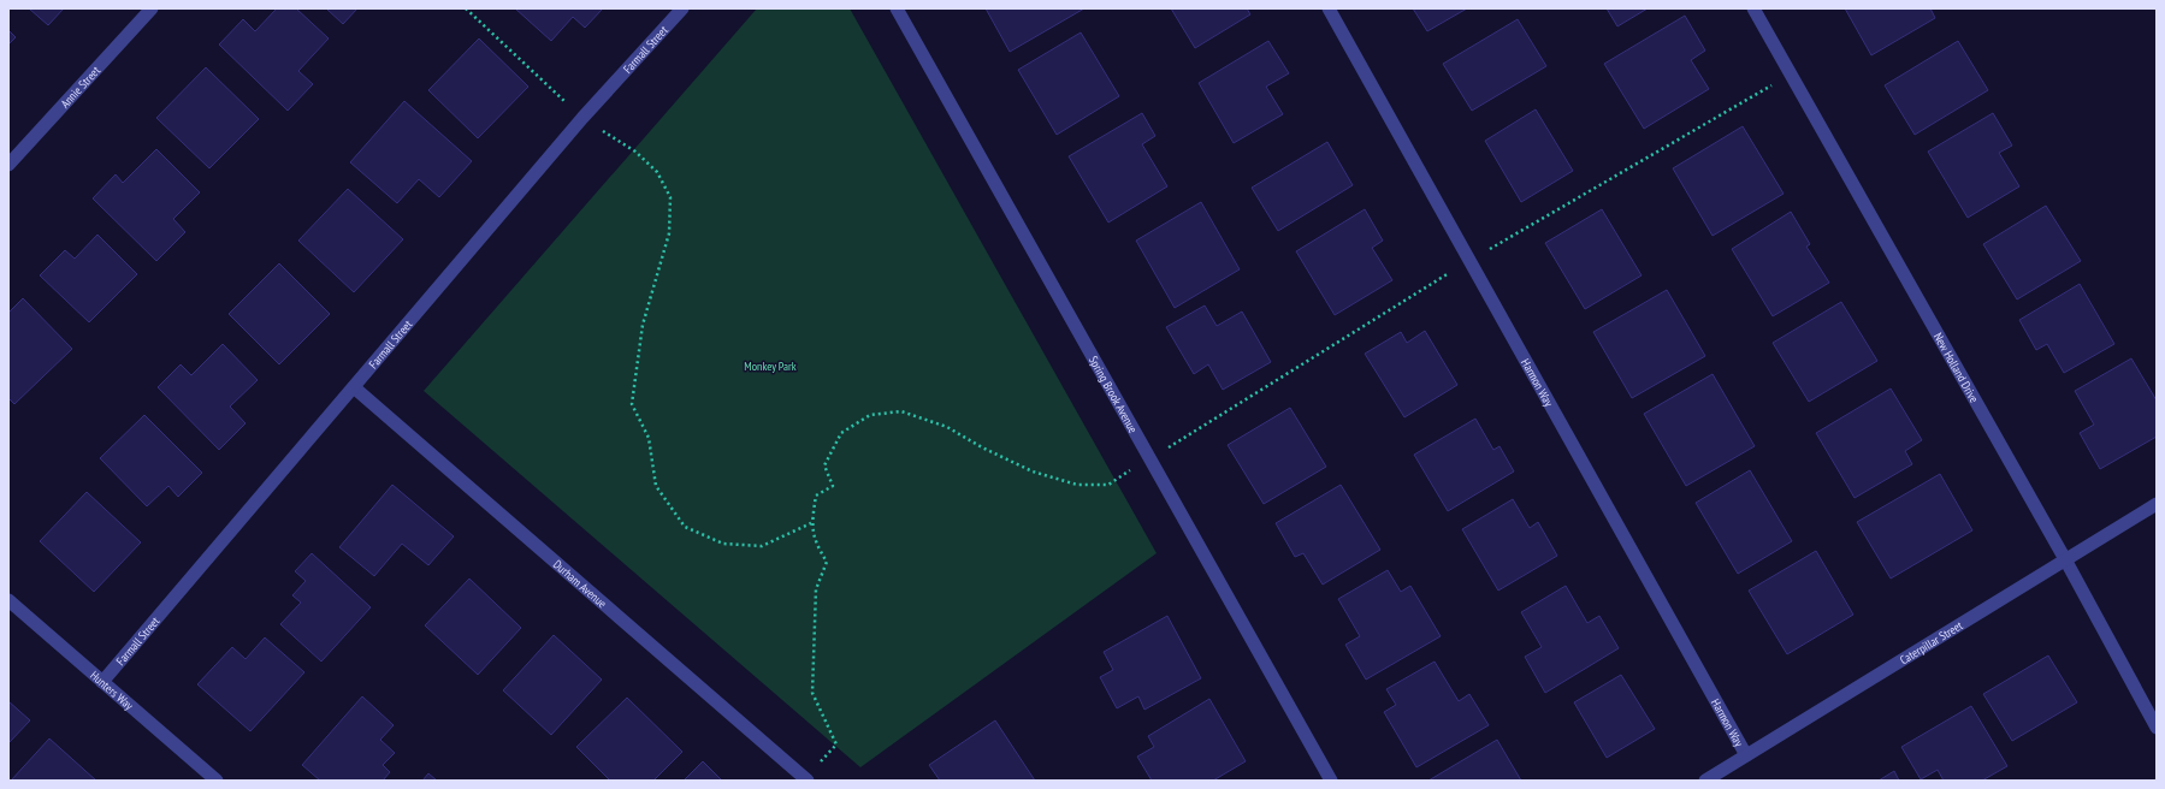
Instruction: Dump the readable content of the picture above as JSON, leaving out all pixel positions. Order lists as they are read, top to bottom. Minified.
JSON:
{"streets":{"street":["Farmall Street","Annie Street","New Holland Drive","Harmon Way","Spring Brook Avenue","Durham Avenue","Caterpillar Street","Hunters Way"]},"crossings":[["Farmall Street","Durham Avenue"],["Farmall Street","Hunters Way"],["New Holland Drive","Caterpillar Street"],["Harmon Way","Caterpillar Street"]],"parks":["Monkey Park"]}
